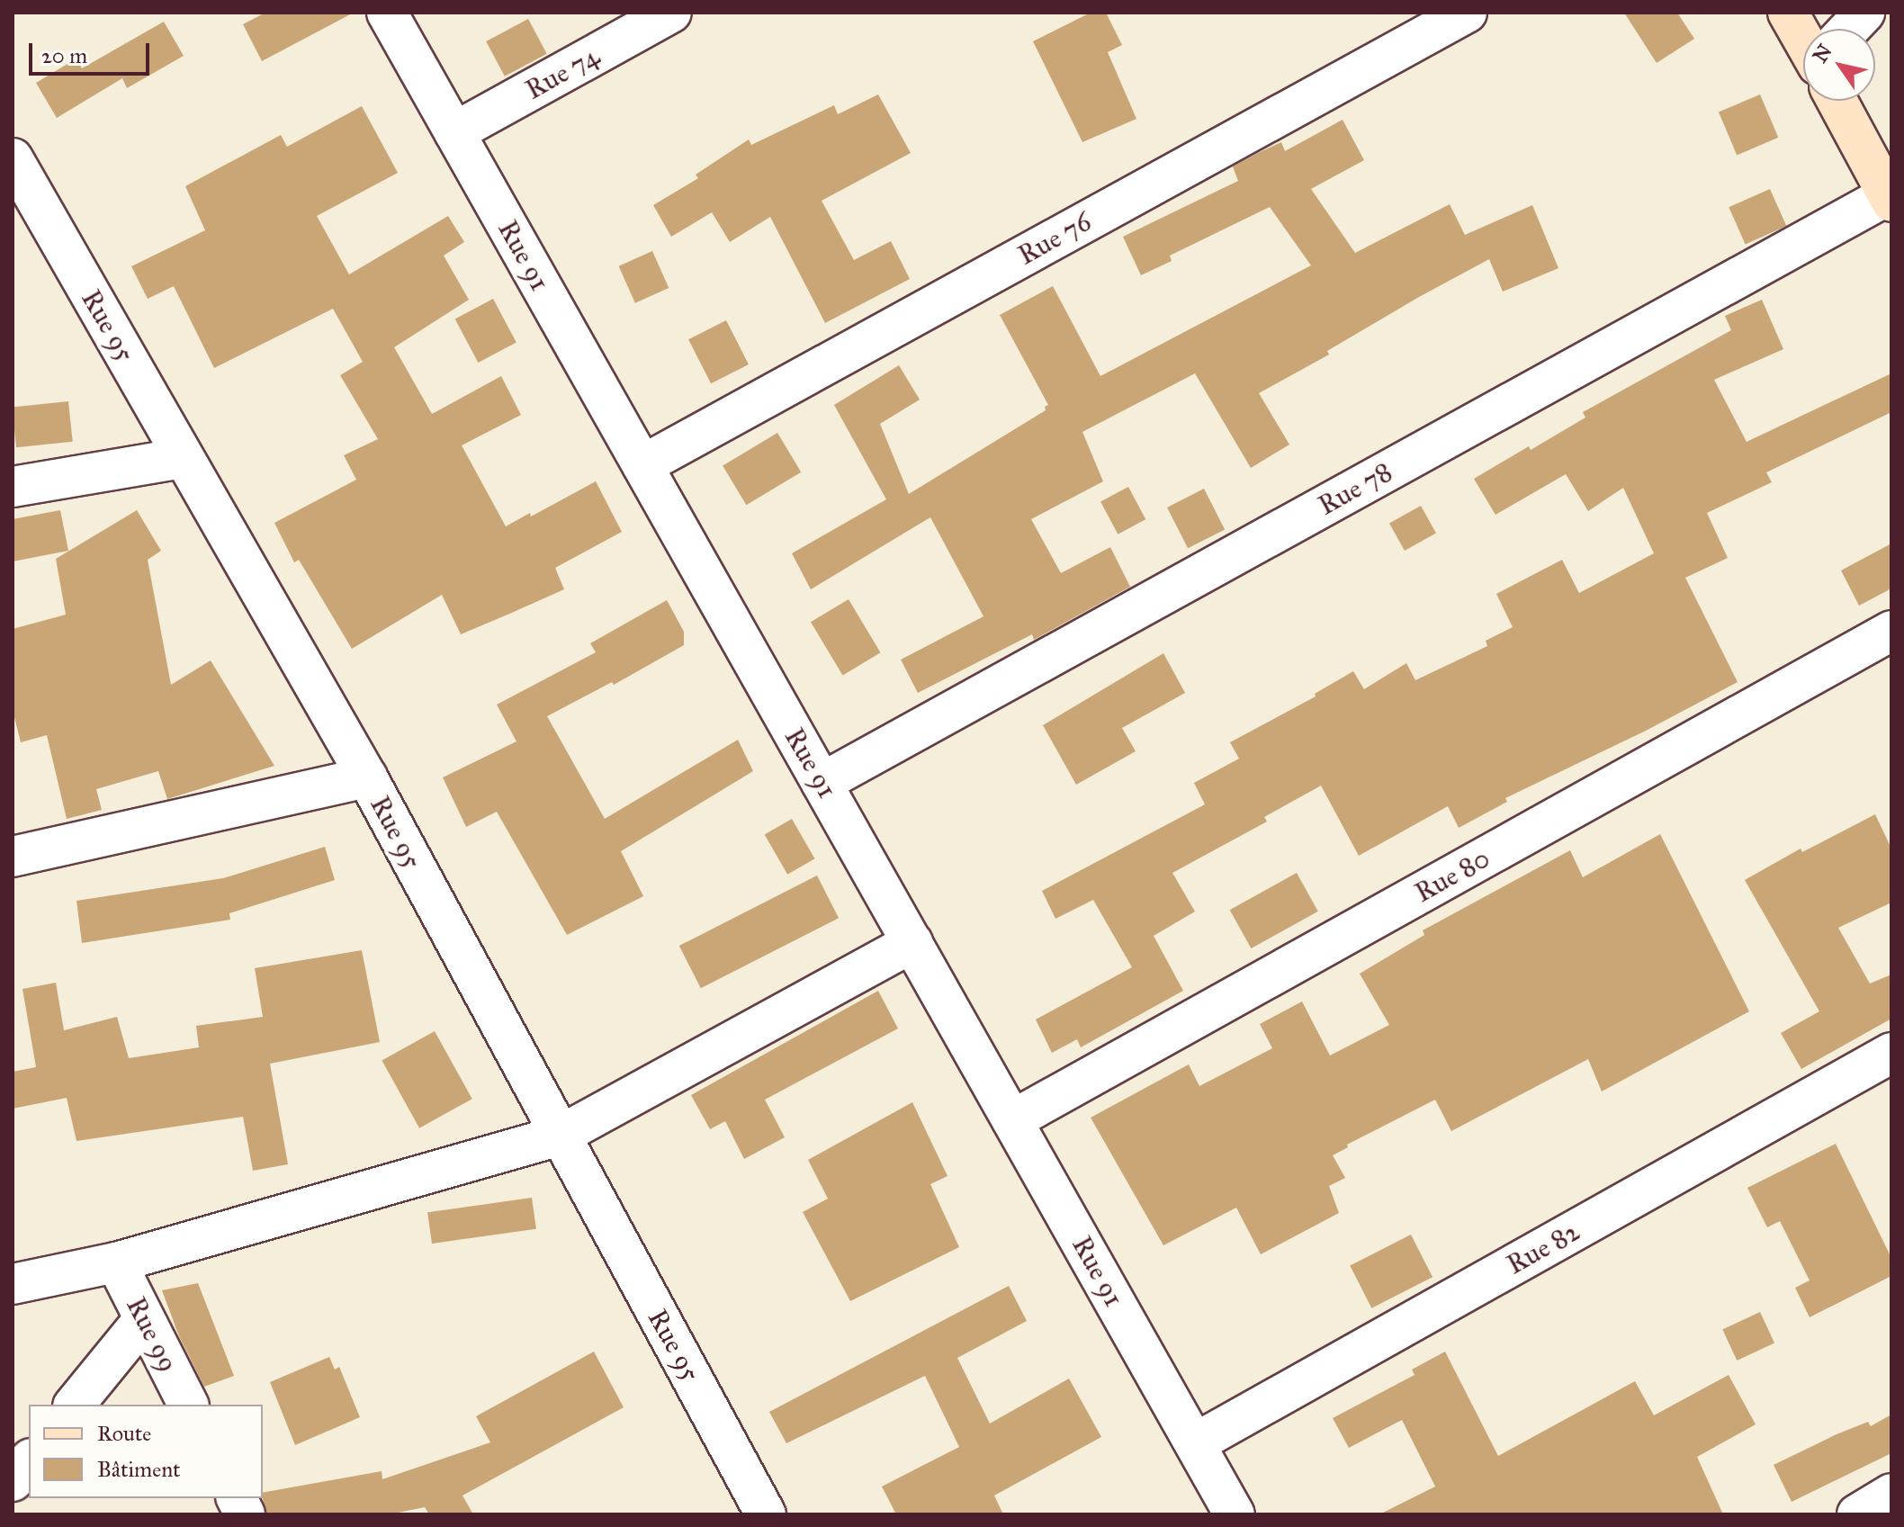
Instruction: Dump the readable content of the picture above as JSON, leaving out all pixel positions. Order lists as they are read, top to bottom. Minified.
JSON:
{"streets":{"street":["Rue 74","Rue 76","Rue 91","Rue 95","Rue 78","Rue 80","Rue 82","Rue 99"]},"crossings":[["Rue 74","Rue 91"],["Rue 76","Rue 91"],["Rue 91","Rue 78"],["Rue 91","Rue 80"],["Rue 91","Rue 82"]],"legend":["Route","Bâtiment"],"scale_bar":"20 m","north":"top left"}
